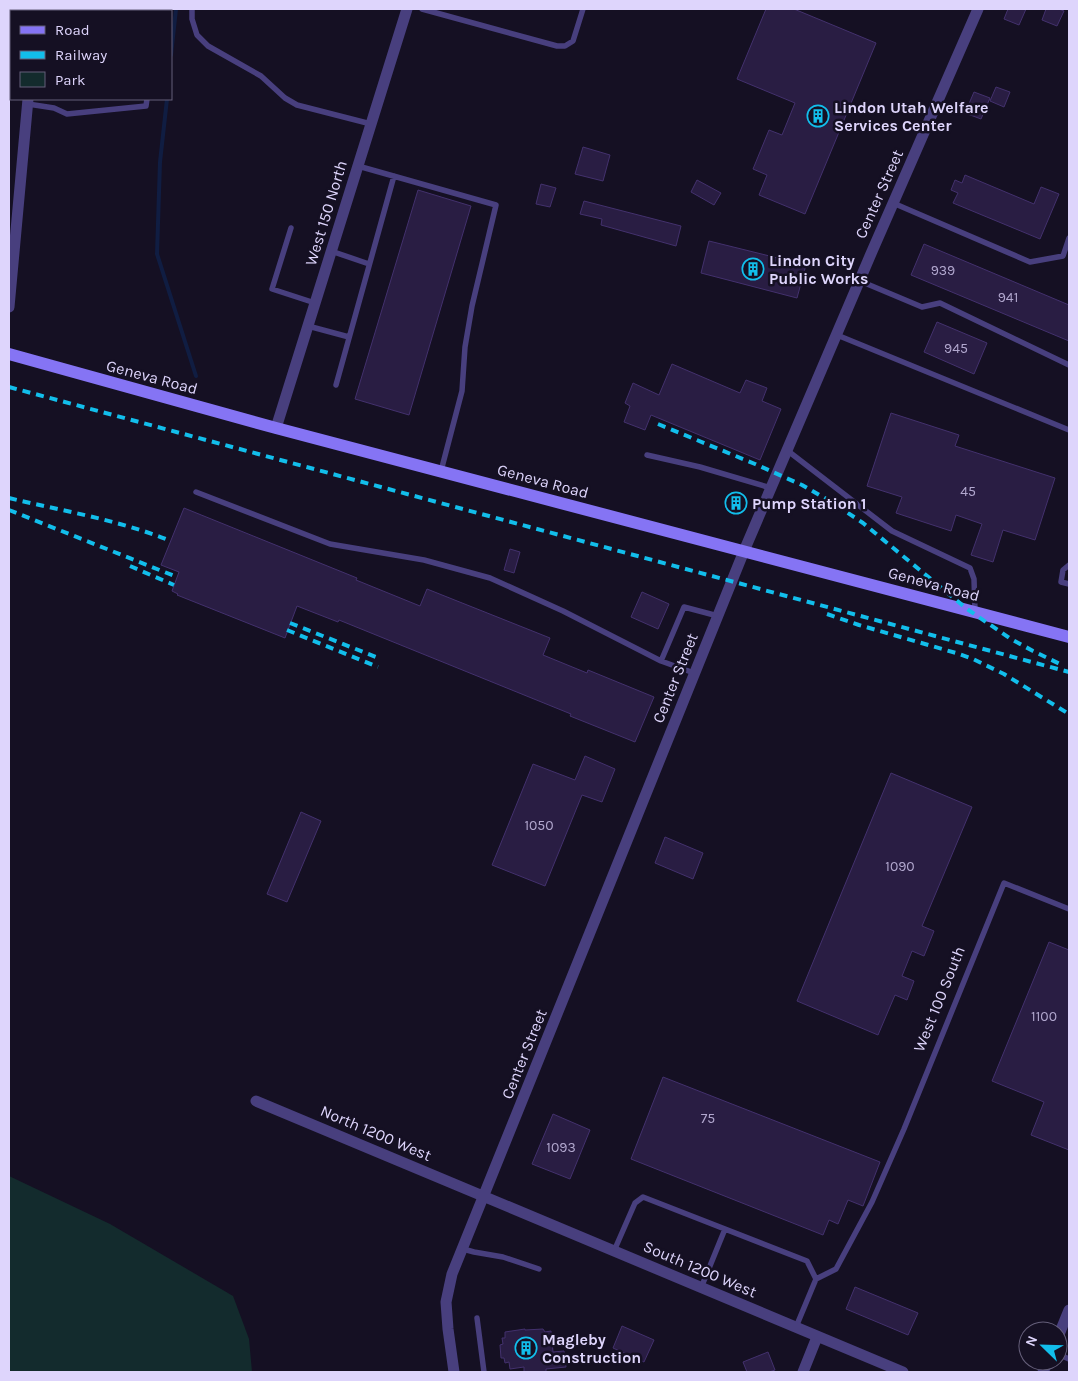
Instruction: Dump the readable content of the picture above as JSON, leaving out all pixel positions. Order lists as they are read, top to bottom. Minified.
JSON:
{"streets":{"main road":["Geneva Road"],"street":["Center Street","West 150 North","North 1200 West","South 1200 West"],"lane":["West 100 South"]},"crossings":[["Center Street","Geneva Road"],["Center Street","North 1200 West"],["Center Street","South 1200 West"],["West 150 North","Geneva Road"],["North 1200 West","South 1200 West"]],"places":{"building":["Lindon Utah Welfare Services Center","Lindon City Public Works","Pump Station 1","Magleby Construction"]},"house_numbers":["939","941","945","45","1050","1090","1100","75","1093"],"legend":["Road","Railway","Park"],"north":"top left"}
